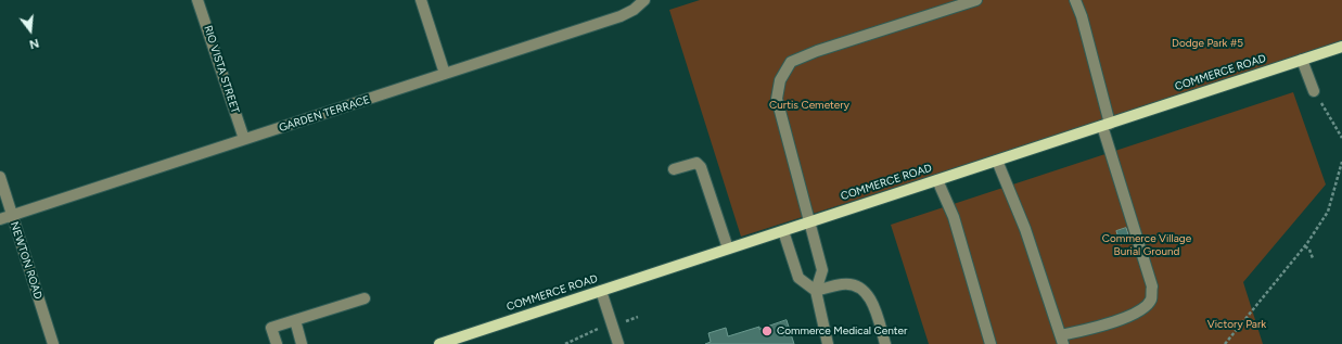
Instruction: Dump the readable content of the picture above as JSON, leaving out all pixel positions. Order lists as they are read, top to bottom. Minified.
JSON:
{"streets":{"main road":["COMMERCE ROAD"],"street":["RIO VISTA STREET","GARDEN TERRACE","NEWTON ROAD"]},"crossings":[["RIO VISTA STREET","GARDEN TERRACE"],["GARDEN TERRACE","NEWTON ROAD"]],"parks":["Dodge Park #5","Curtis Cemetery","Commerce Village Burial Ground","Victory Park"],"places":["Commerce Medical Center"],"north":"bottom"}
